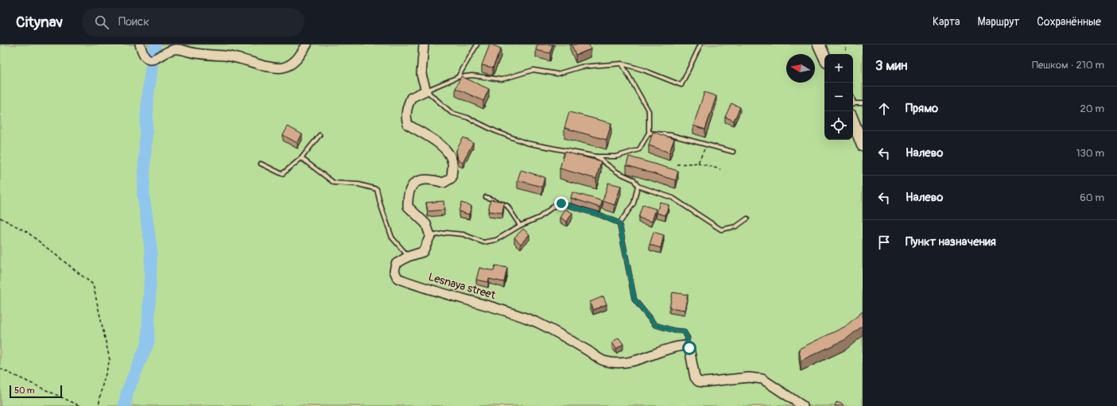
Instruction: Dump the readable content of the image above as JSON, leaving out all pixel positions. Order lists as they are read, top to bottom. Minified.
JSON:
{"streets":{"street":["Lesnaya street"]},"scale_bar":"50 m","north":"left","page":{"header":"Citynav","search":"Поиск","nav":["Карта","Маршрут","Сохранённые"],"heading":["3 мин","Пешком · 210 m"],"map_buttons":["+","−"],"list":[["Прямо","20 m"],["Налево","130 m"],["Налево","60 m"],"Пункт назначения"],"scale":"50 m"}}
